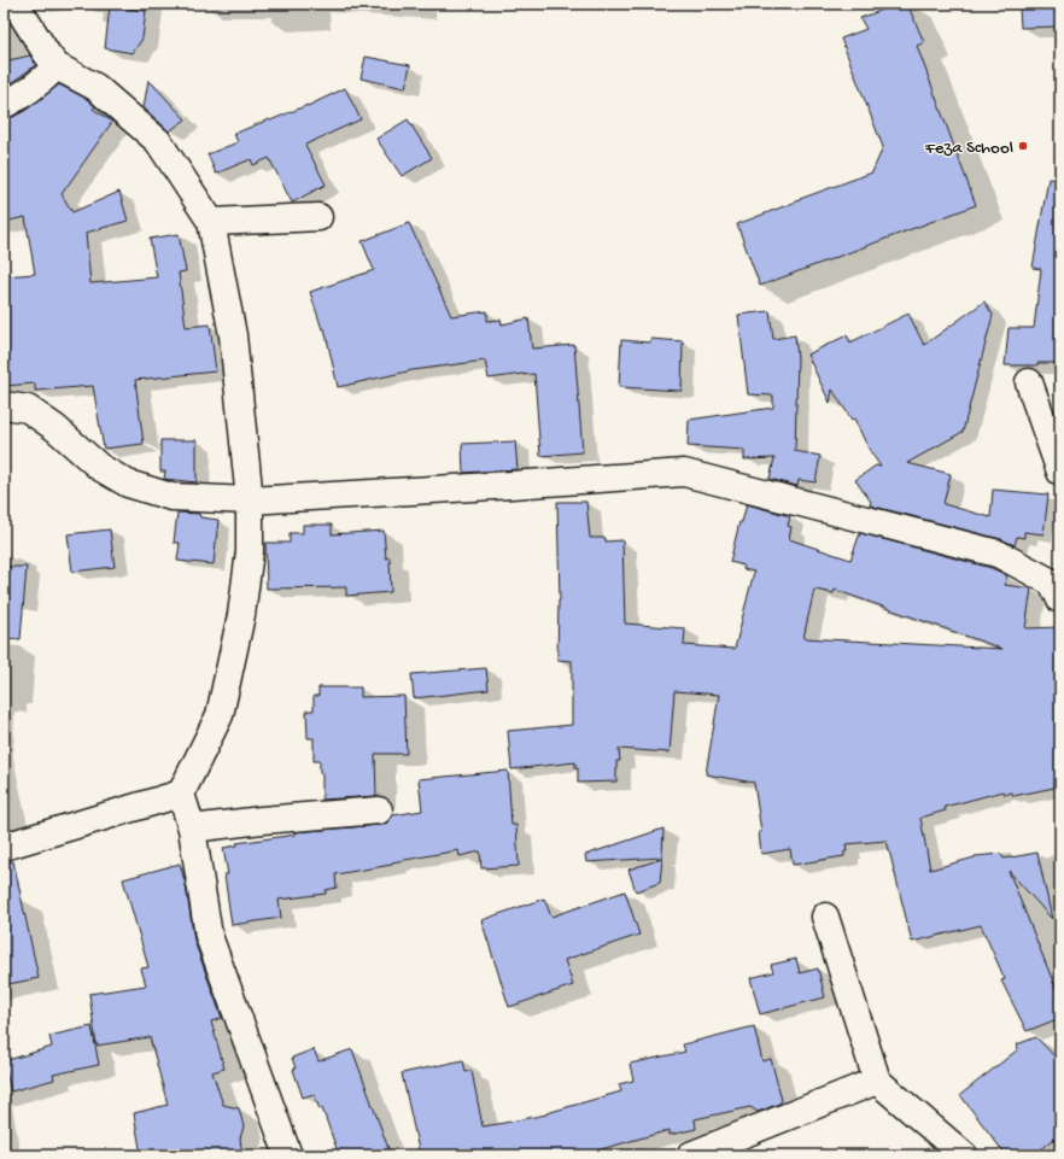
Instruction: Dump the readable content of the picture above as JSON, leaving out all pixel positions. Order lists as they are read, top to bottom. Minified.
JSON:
{"places":["Feza School"]}
